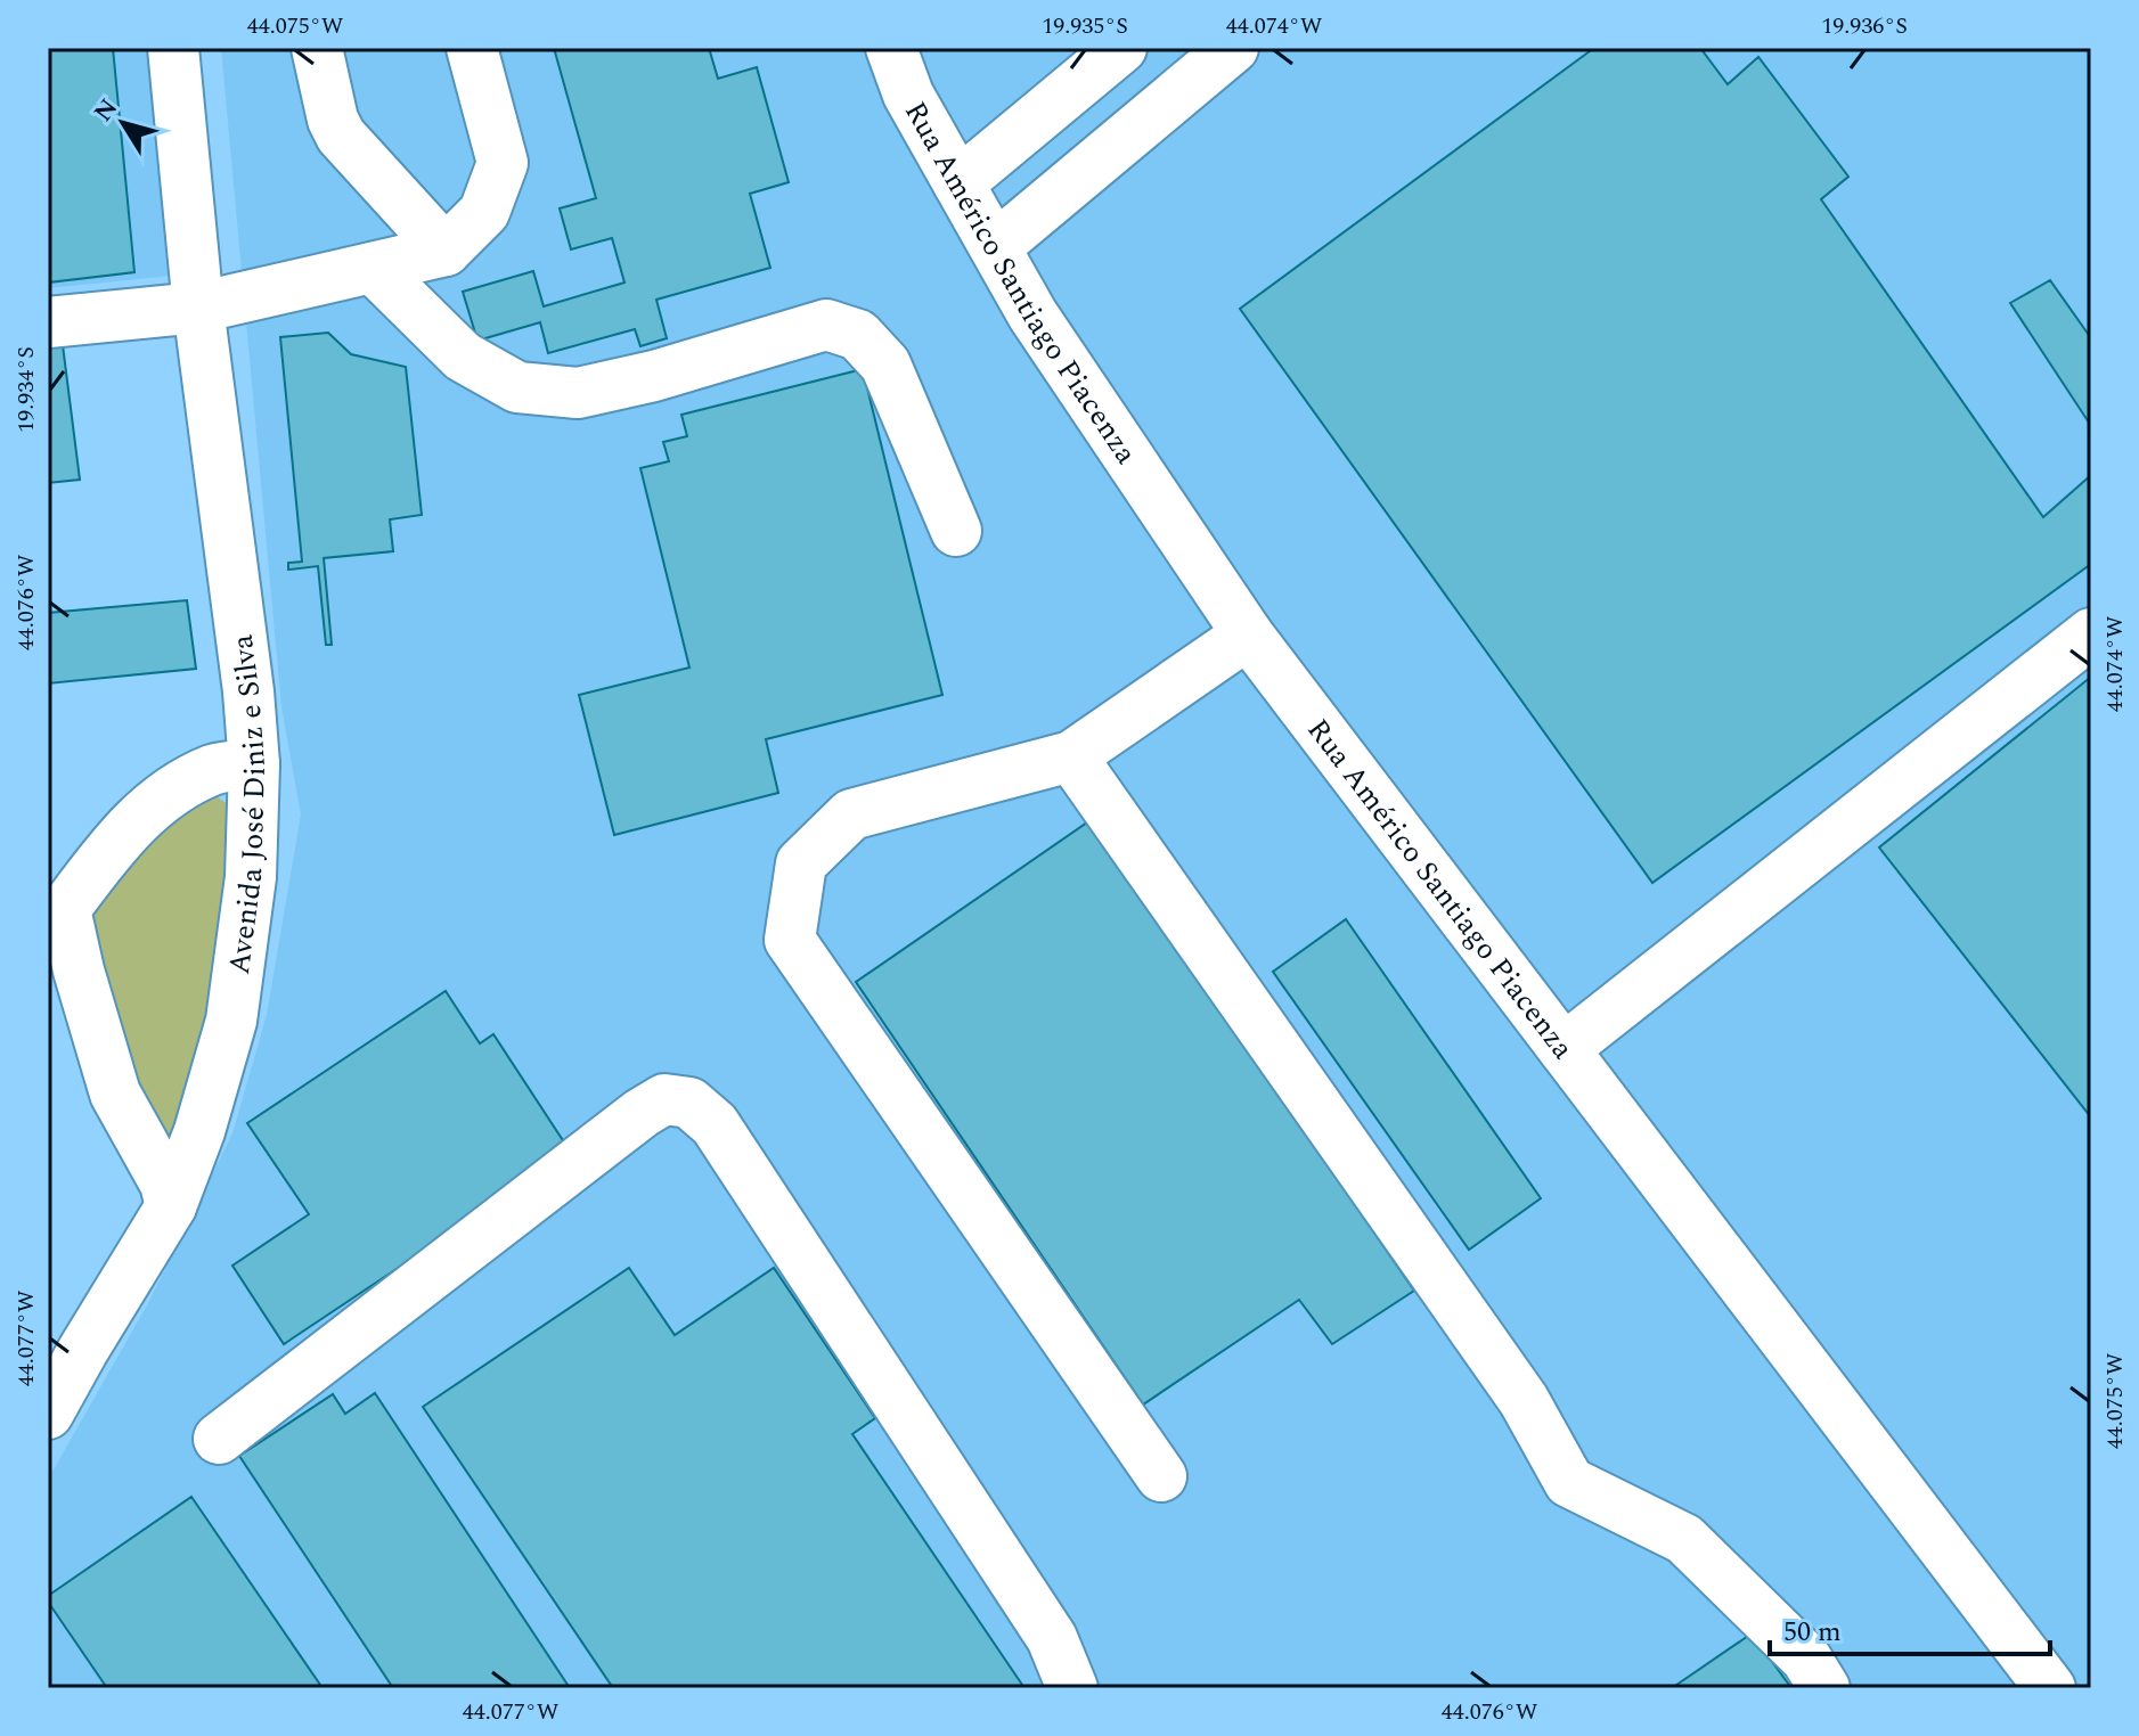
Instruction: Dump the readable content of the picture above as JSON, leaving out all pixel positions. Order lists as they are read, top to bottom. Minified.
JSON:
{"streets":{"street":["Rua Américo Santiago Piacenza","Avenida José Diniz e Silva"]},"scale_bar":"50 m","north":"top left","coordinates":["44.075°W","19.935°S","44.074°W","19.936°S","19.934°S","44.076°W","44.077°W"]}
